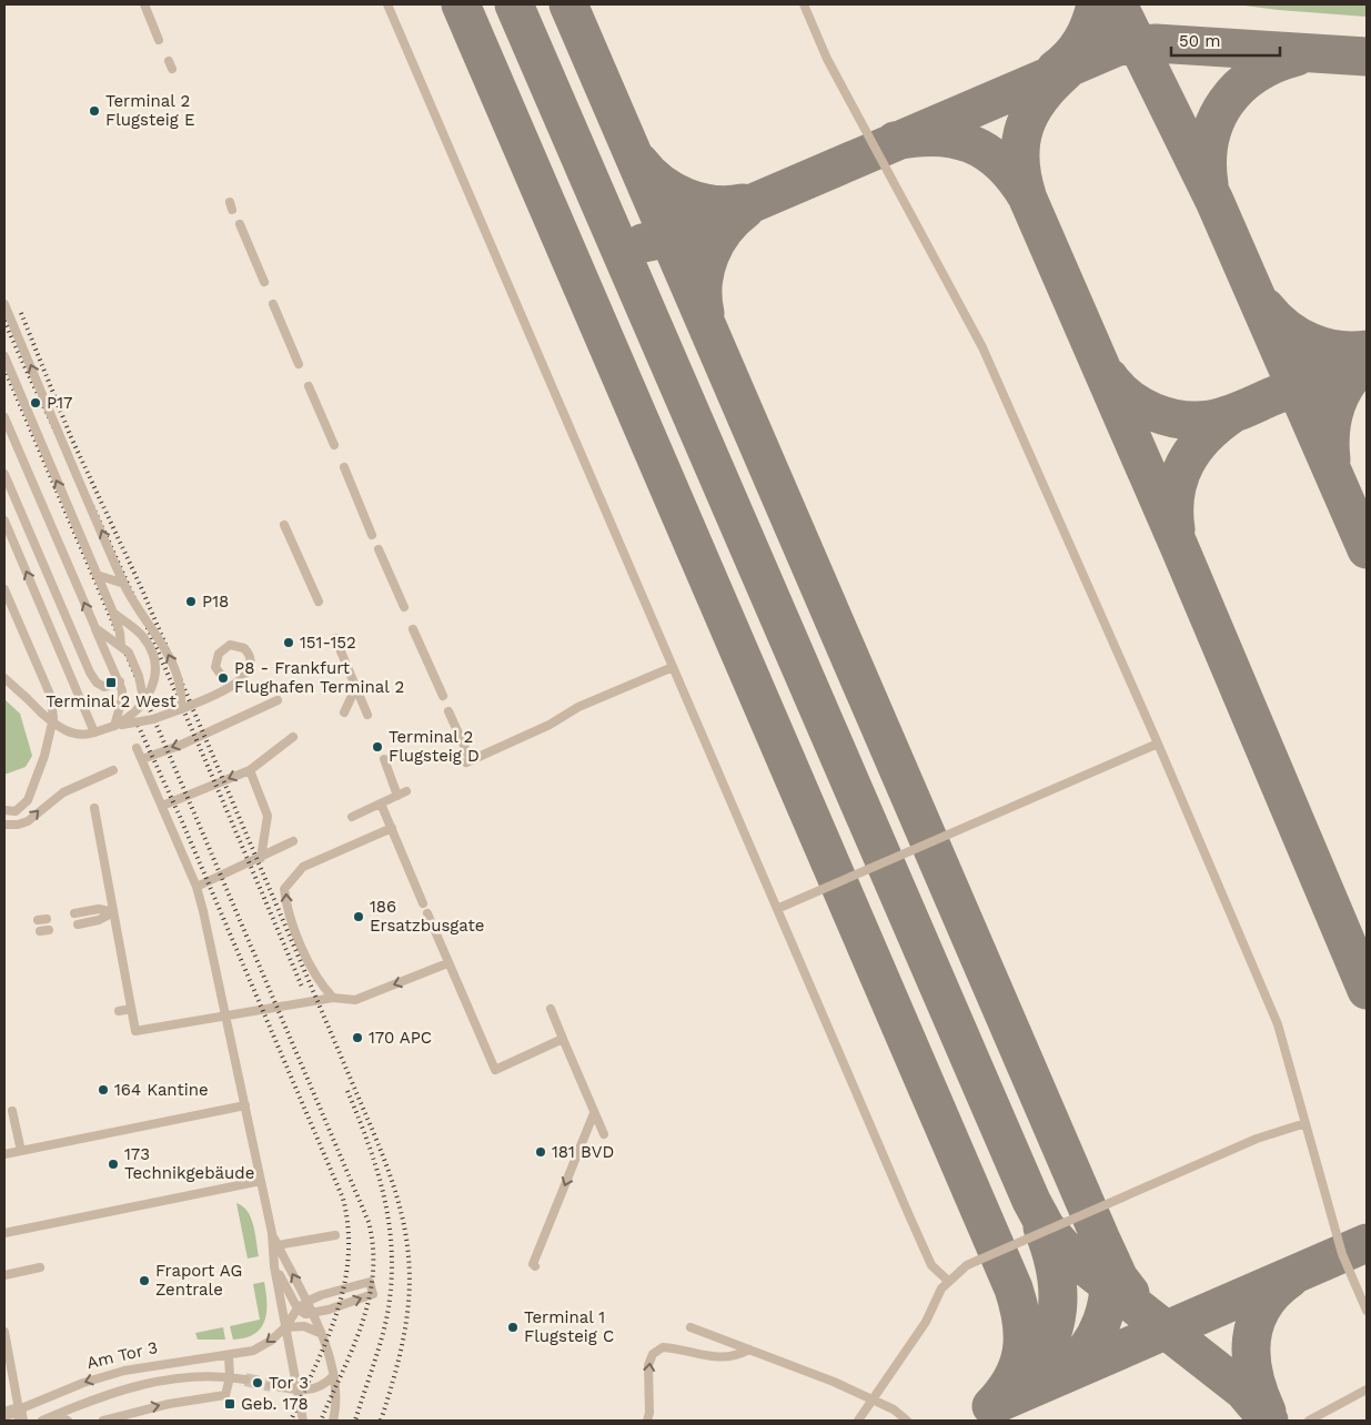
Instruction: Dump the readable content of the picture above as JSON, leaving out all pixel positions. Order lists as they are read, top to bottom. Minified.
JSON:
{"streets":{"street":["Am Tor 3"]},"places":{"other":["Terminal 2 Flugsteig E","P17","P18","151-152","P8 - Frankfurt Flughafen Terminal 2","Terminal 2 Flugsteig D","186 Ersatzbusgate","170 APC","164 Kantine","181 BVD","173 Technikgebäude","Fraport AG Zentrale","Terminal 1 Flugsteig C","Tor 3"],"transit":["Terminal 2 West","Geb. 178"]},"scale_bar":"50 m"}
